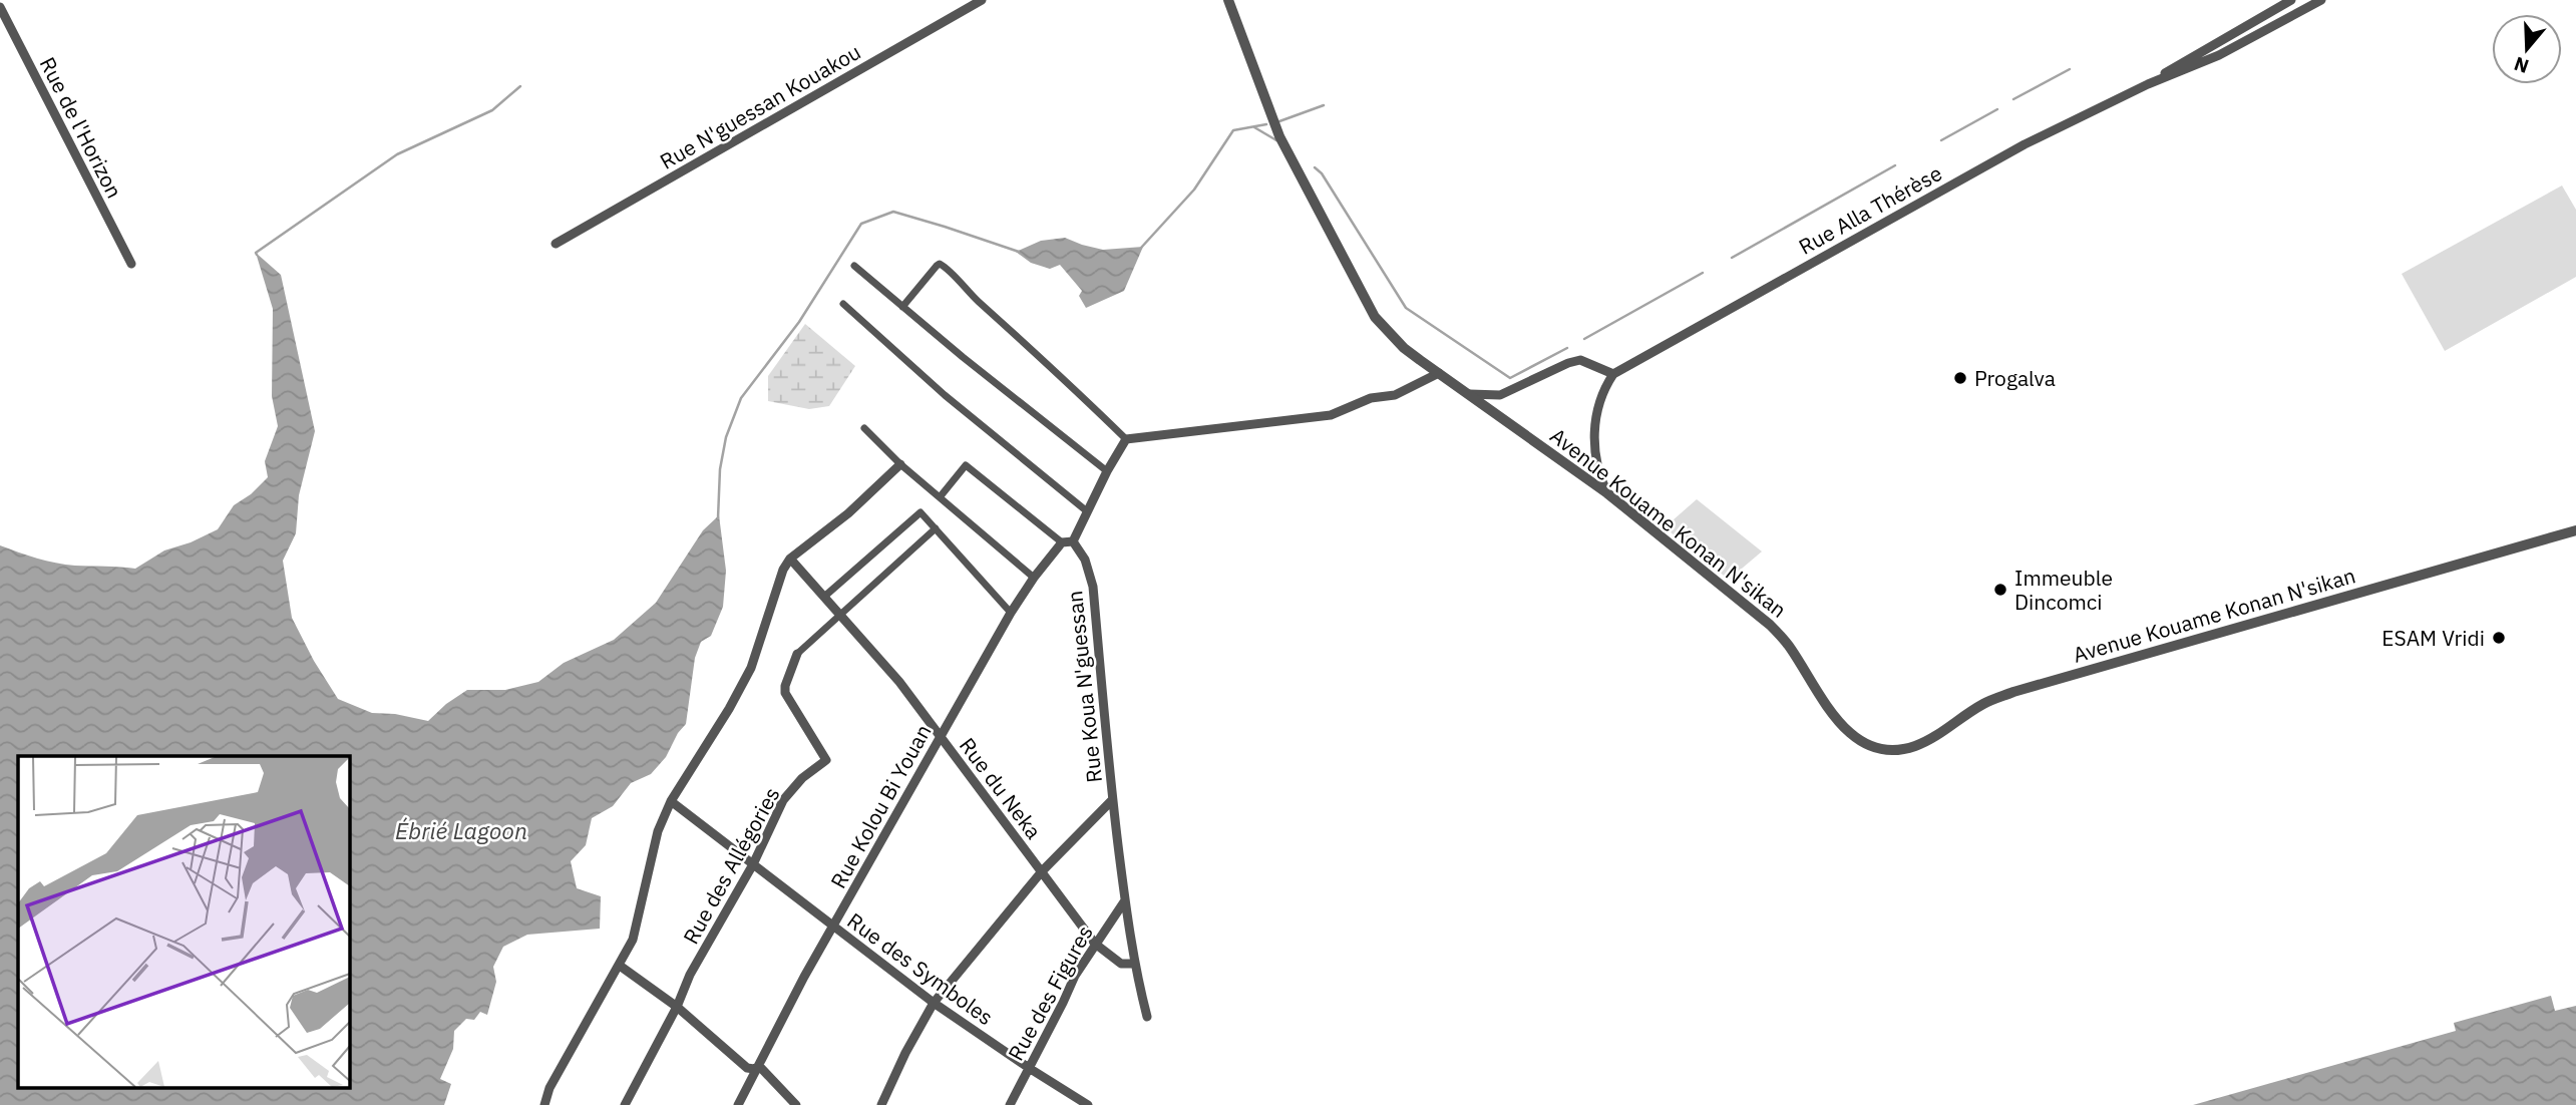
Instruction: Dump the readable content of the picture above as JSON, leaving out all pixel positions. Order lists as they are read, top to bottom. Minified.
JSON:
{"streets":{"street":["Rue N'guessan Kouakou","Rue de l'Horizon","Rue Alla Thérèse","Avenue Kouame Konan N'sikan","Rue Koua N'guessan","Rue du Neka","Rue Kolou Bi Youan","Rue des Allégories","Rue des Symboles","Rue des Figures"]},"crossings":[["Rue Koua N'guessan","Rue du Neka"],["Rue Koua N'guessan","Rue des Figures"],["Rue du Neka","Rue Kolou Bi Youan"],["Rue du Neka","Rue des Figures"],["Rue Kolou Bi Youan","Rue des Symboles"],["Rue des Allégories","Rue des Symboles"],["Rue des Symboles","Rue des Figures"]],"water":["Ébrié Lagoon"],"places":["Progalva","Immeuble Dincomci","ESAM Vridi"],"north":"bottom"}
